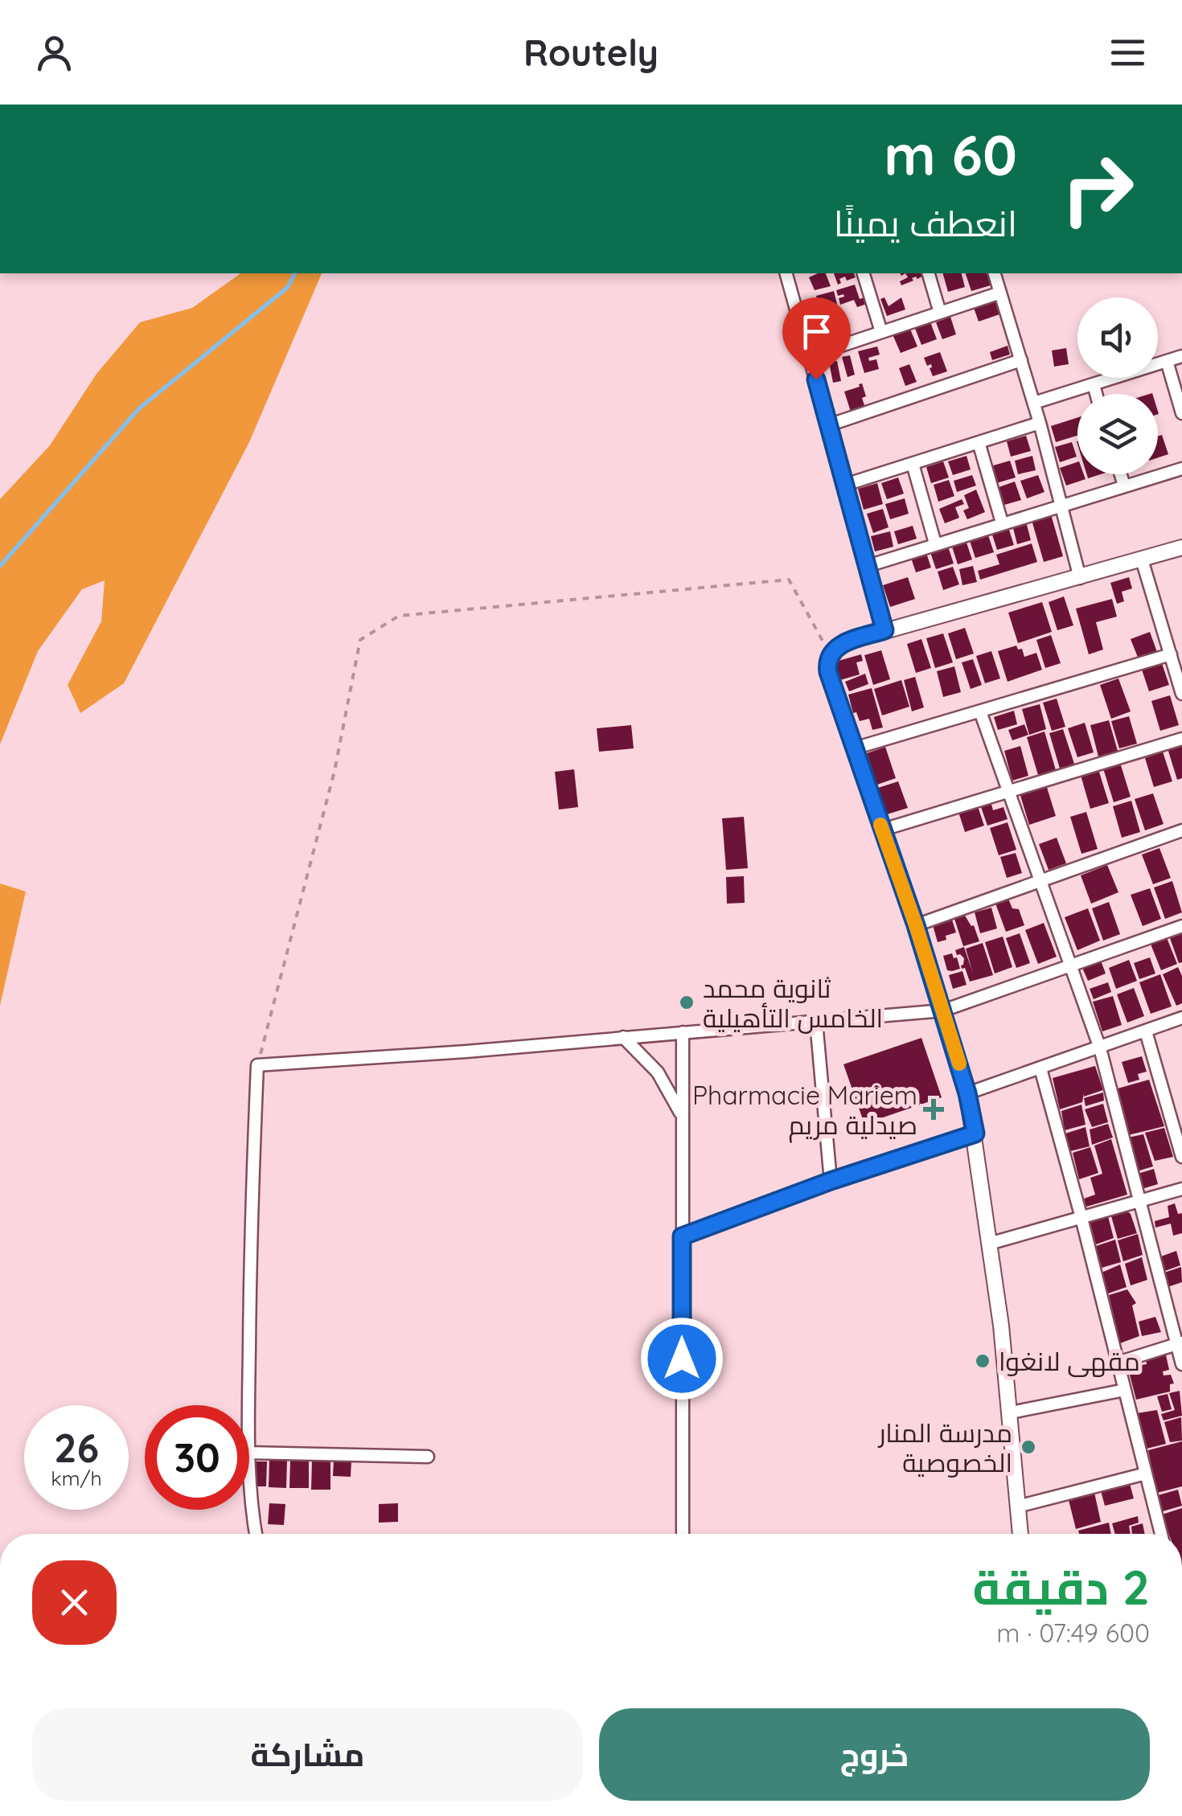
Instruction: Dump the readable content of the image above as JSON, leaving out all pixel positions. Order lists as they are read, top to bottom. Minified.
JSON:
{"places":{"other":["ثانوية محمد الخامس التأهيلية","مقهى لانغوا","مدرسة المنار الخصوصية"],"health":["Pharmacie Mariem صيدلية مريم"]},"page":{"header":"Routely","turn":["60 m","انعطف يمينًا"],"speed":"26 km/h","limit":"30","heading":["2 دقيقة","600 m · 07:49"],"buttons":["خروج","مشاركة"]}}
